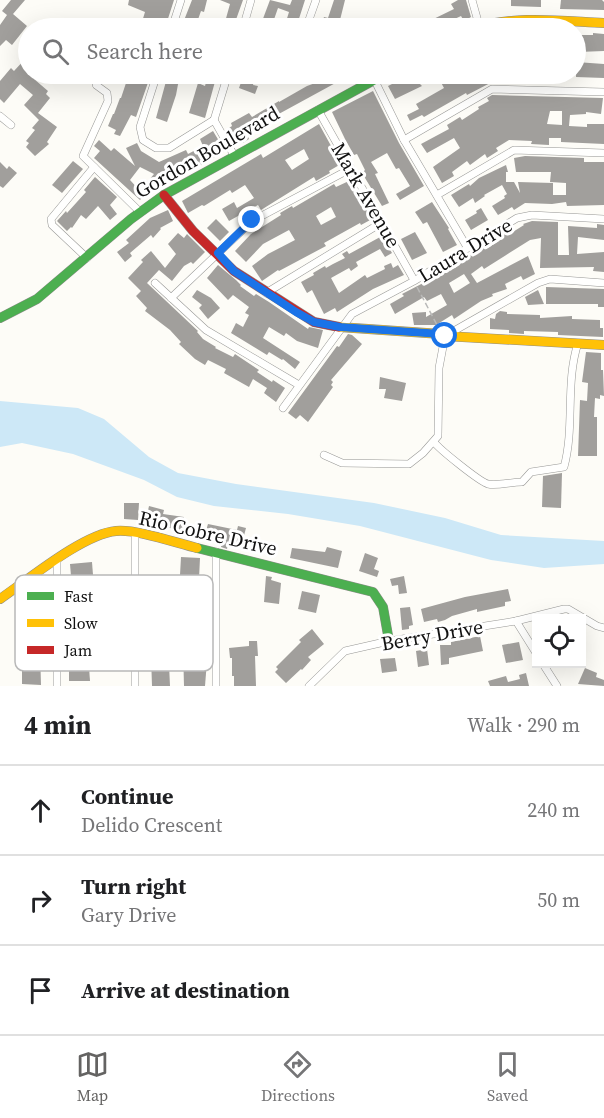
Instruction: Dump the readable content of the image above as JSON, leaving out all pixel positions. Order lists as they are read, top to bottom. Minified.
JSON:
{"streets":{"street":["Gordon Boulevard","Mark Avenue","Laura Drive","Rio Cobre Drive","Berry Drive"]},"crossings":[["Gordon Boulevard","Mark Avenue"],["Mark Avenue","Laura Drive"],["Rio Cobre Drive","Berry Drive"]],"legend":["Fast","Slow","Jam"],"page":{"search":"Search here","heading":["4 min","Walk · 290 m"],"list":[["Continue","Delido Crescent","240 m"],["Turn right","Gary Drive","50 m"],"Arrive at destination"],"nav":["Map","Directions","Saved"]}}
